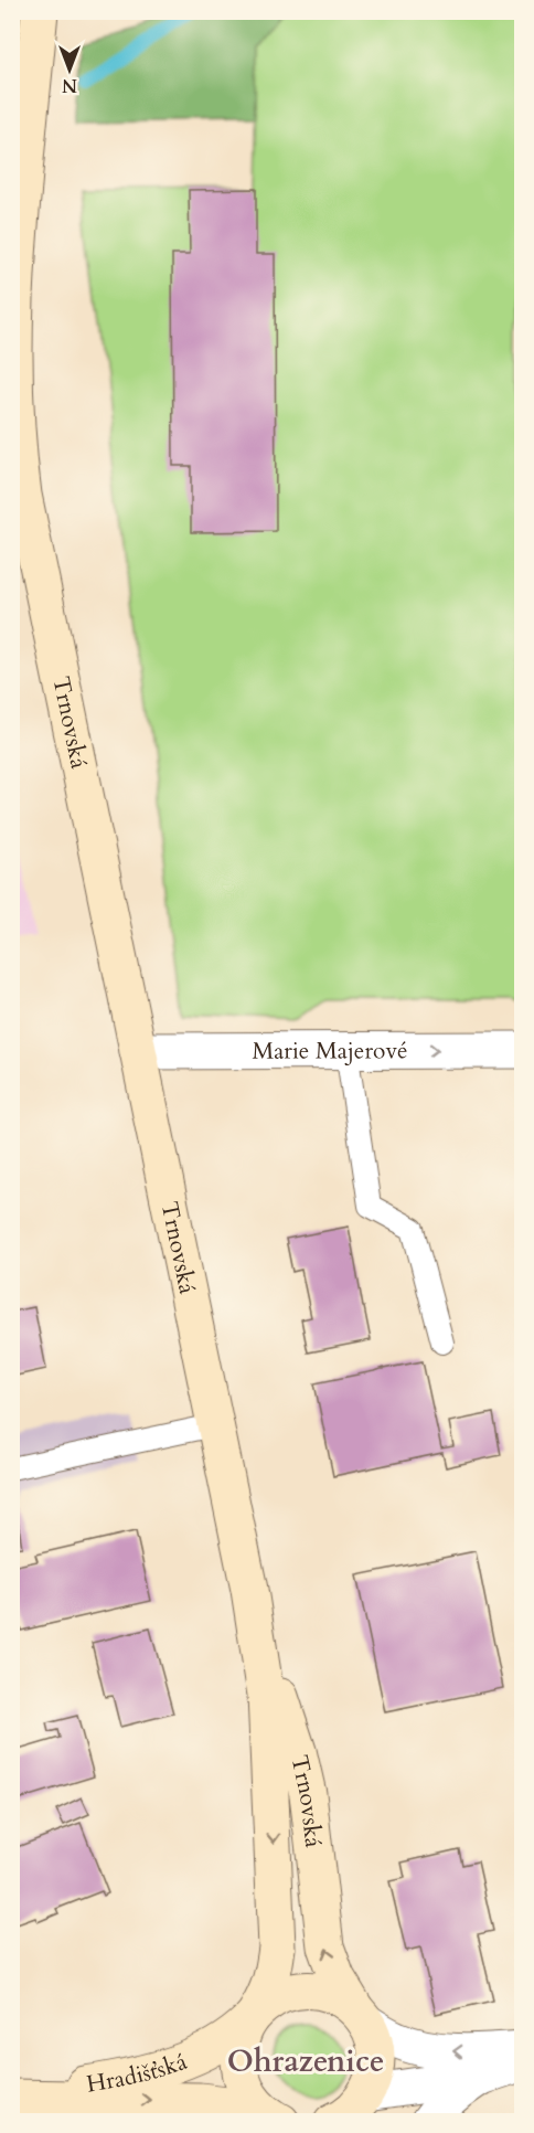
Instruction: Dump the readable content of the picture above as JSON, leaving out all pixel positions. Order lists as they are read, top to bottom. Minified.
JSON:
{"streets":{"street":["Trnovská","Marie Majerové","Hradišťská"]},"crossings":[["Trnovská","Marie Majerové"],["Trnovská","Hradišťská"]],"one_way":["Marie Majerové"],"districts":["Ohrazenice"],"north":"bottom"}
